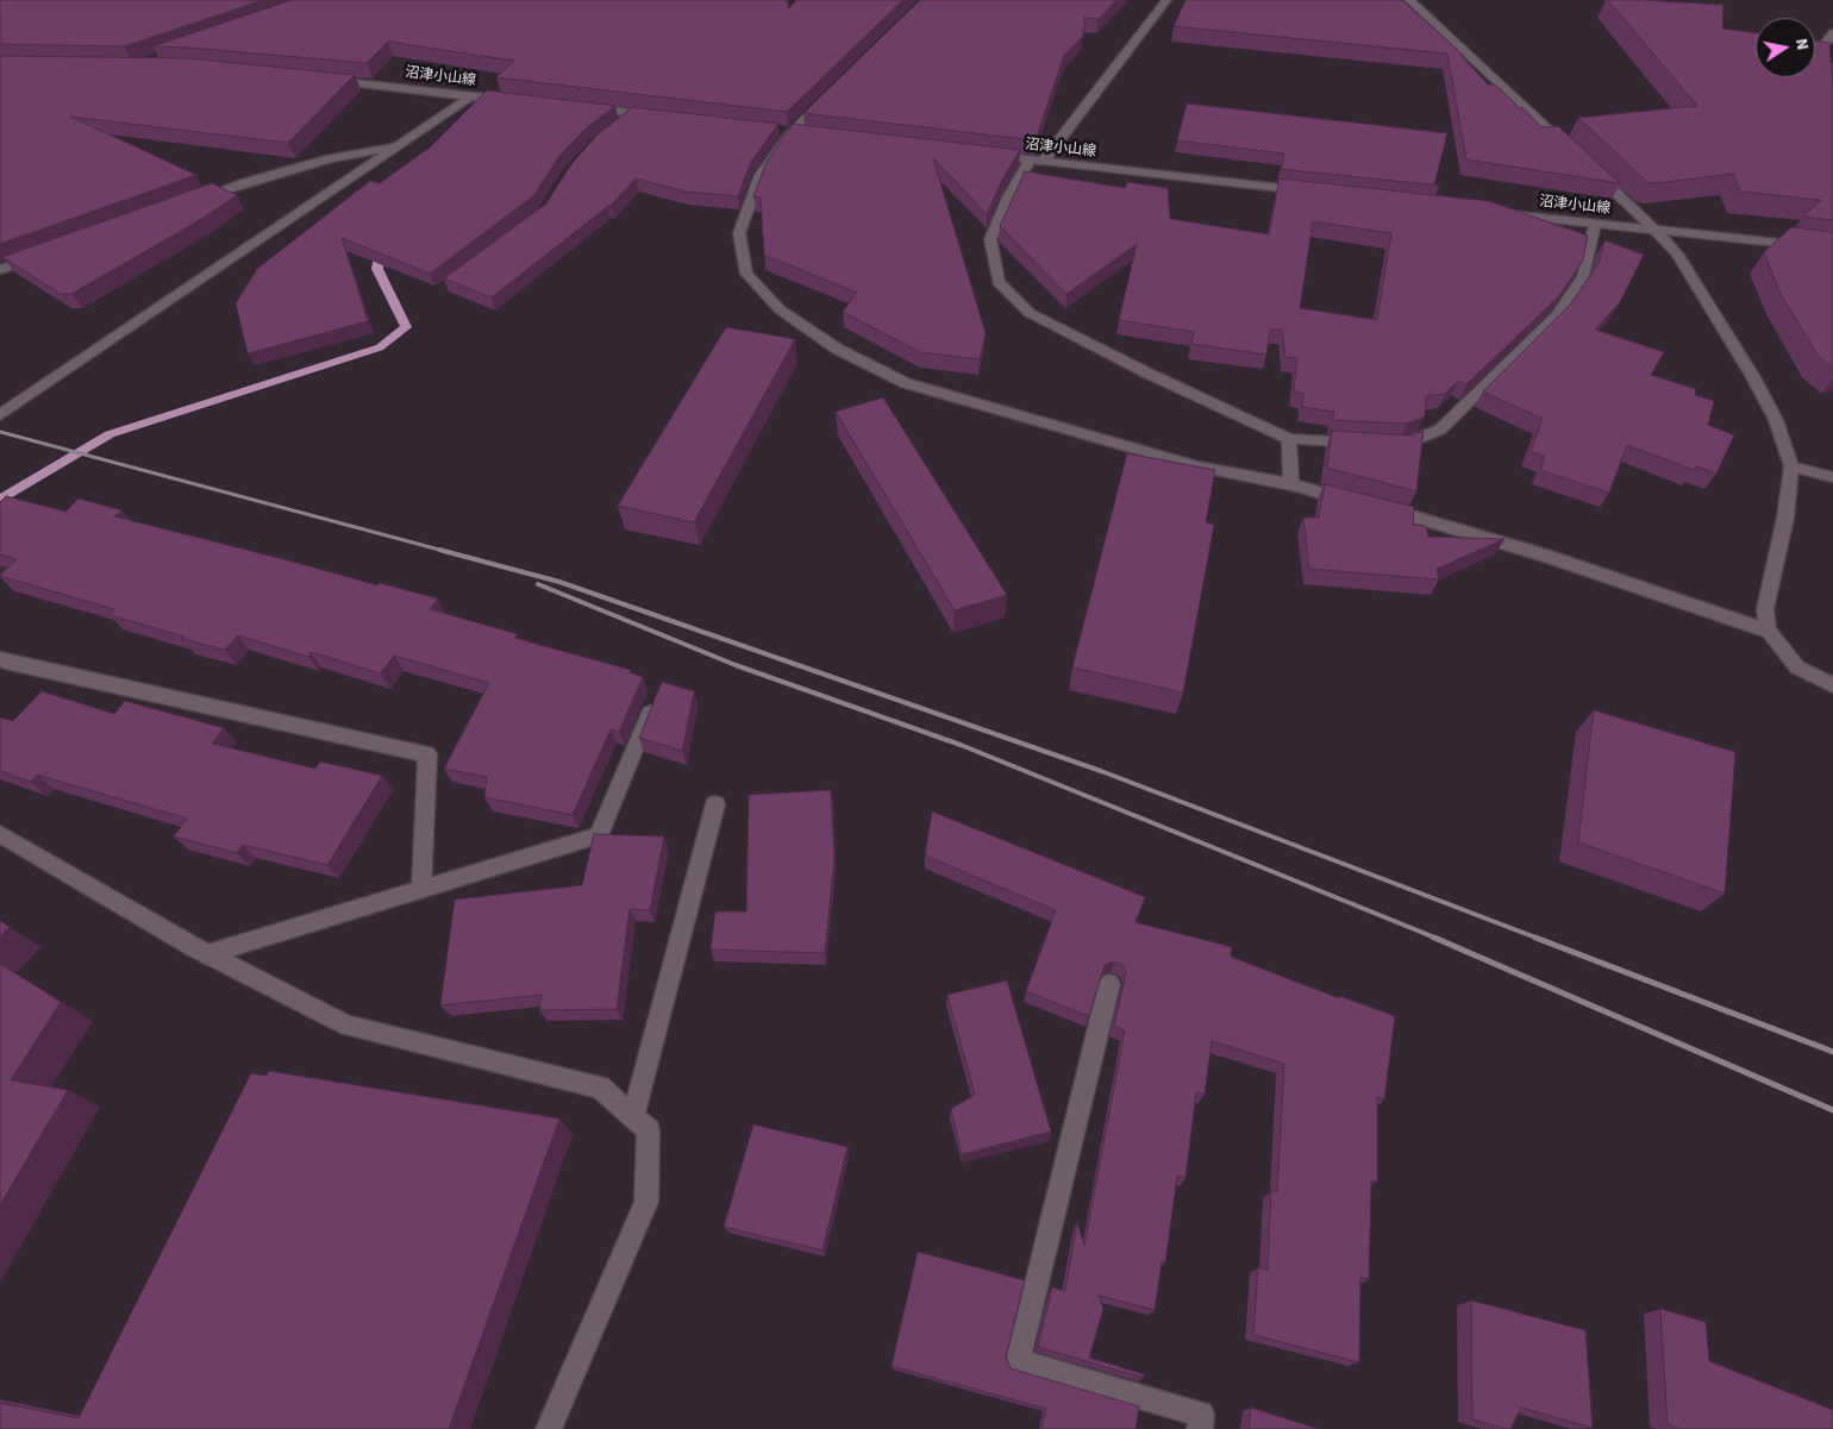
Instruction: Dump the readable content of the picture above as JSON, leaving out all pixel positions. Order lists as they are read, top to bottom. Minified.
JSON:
{"streets":{"street":["沼津小山線"]},"north":"right"}
